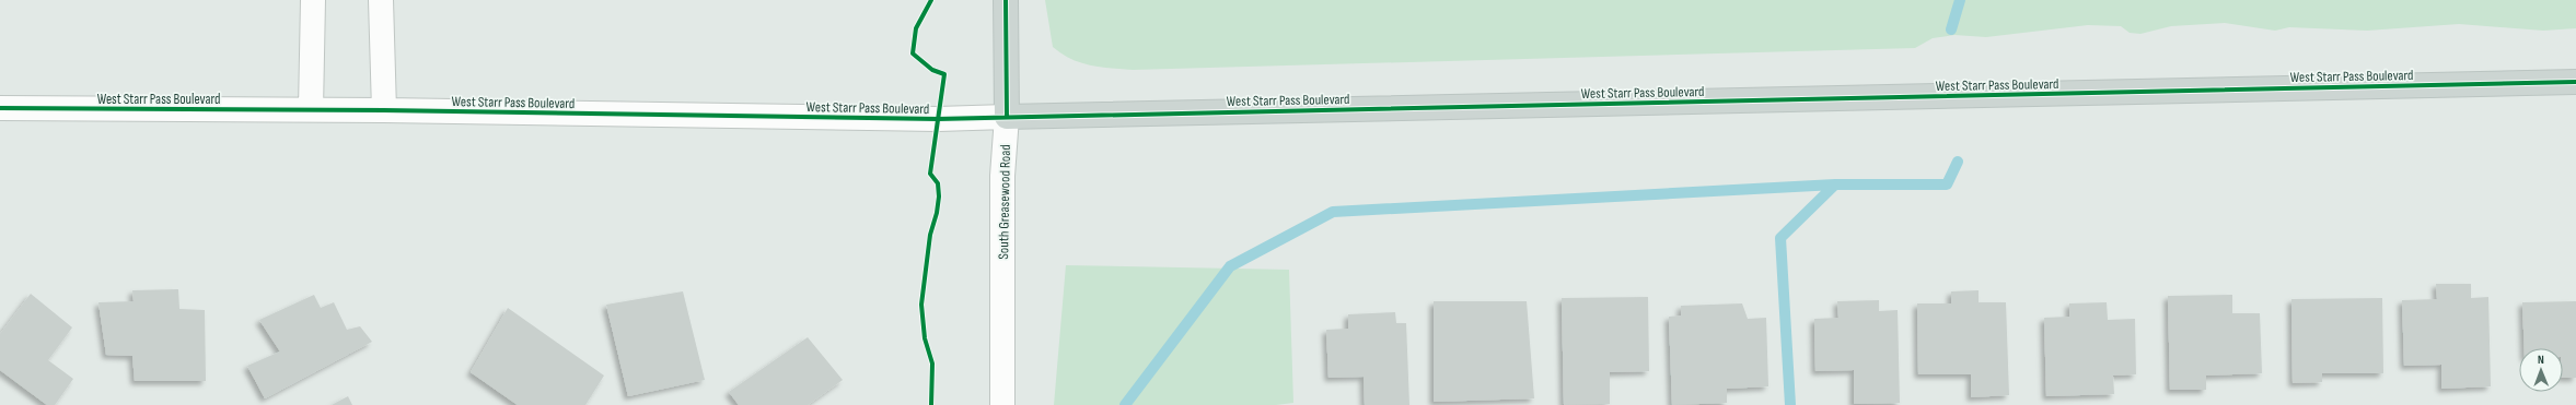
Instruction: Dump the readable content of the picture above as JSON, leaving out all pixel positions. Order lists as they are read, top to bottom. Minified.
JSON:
{"streets":{"main road":["West Starr Pass Boulevard","South Greasewood Road"]},"crossings":[["West Starr Pass Boulevard","South Greasewood Road"]],"north":"top"}
